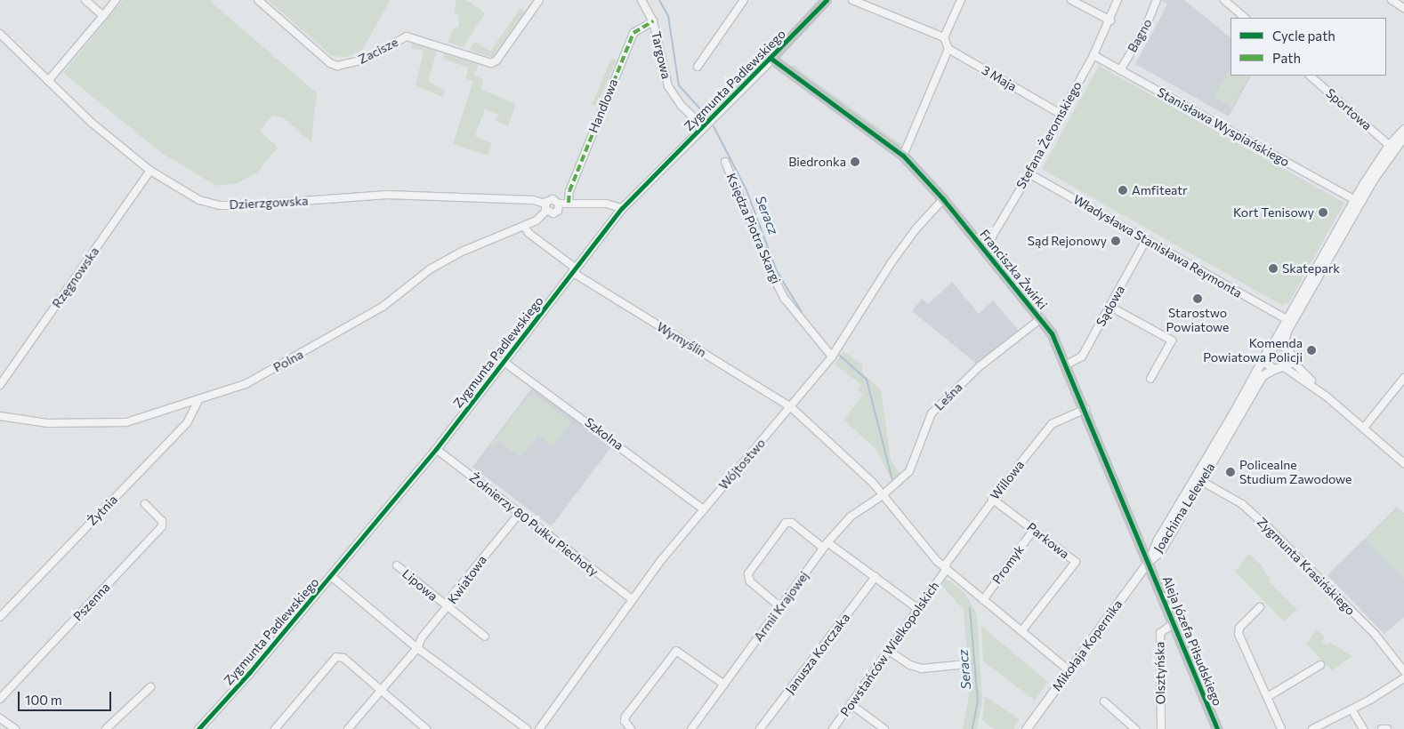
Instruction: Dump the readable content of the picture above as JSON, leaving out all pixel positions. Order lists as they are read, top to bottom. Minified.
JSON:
{"streets":{"main road":["Zygmunta Padlewskiego","Franciszka Żwirki","Aleja Józefa Piłsudskiego"],"street":["Bagno","Zacisze","Targowa","3 Maja","Handlowa","Sportowa","Stanisława Wyspiańskiego","Stefana Żeromskiego","Dzierzgowska","Księdza Piotra Skargi","Władysława Stanisława Reymonta","Rzęgnowska","Sądowa","Wymyślin","Polna","Leśna","Szkolna","Wójtostwo","Willowa","Joachima Lelewela","Żytnia","Żołnierzy 80 Pułku Piechoty","Parkowa","Promyk","Zygmunta Krasińskiego","Kwiatowa","Lipowa","Pszenna","Armii Krajowej","Mikołaja Kopernika","Powstańców Wielkopolskich","Janusza Korczaka","Olsztyńska"]},"crossings":[["Bagno","Stanisława Wyspiańskiego"],["Targowa","Zygmunta Padlewskiego"],["Targowa","Handlowa"],["3 Maja","Stefana Żeromskiego"],["Zygmunta Padlewskiego","Dzierzgowska"],["Zygmunta Padlewskiego","Franciszka Żwirki"],["Zygmunta Padlewskiego","Wymyślin"],["Zygmunta Padlewskiego","Szkolna"],["Zygmunta Padlewskiego","Żołnierzy 80 Pułku Piechoty"],["Handlowa","Dzierzgowska"],["Stanisława Wyspiańskiego","Stefana Żeromskiego"],["Stefana Żeromskiego","Władysława Stanisława Reymonta"],["Stefana Żeromskiego","Franciszka Żwirki"],["Dzierzgowska","Rzęgnowska"],["Dzierzgowska","Polna"],["Księdza Piotra Skargi","Wójtostwo"],["Władysława Stanisława Reymonta","Sądowa"],["Franciszka Żwirki","Sądowa"],["Franciszka Żwirki","Leśna"],["Franciszka Żwirki","Wójtostwo"],["Franciszka Żwirki","Willowa"],["Franciszka Żwirki","Joachima Lelewela"],["Franciszka Żwirki","Aleja Józefa Piłsudskiego"],["Franciszka Żwirki","Mikołaja Kopernika"],["Wymyślin","Polna"],["Wymyślin","Leśna"],["Wymyślin","Wójtostwo"],["Wymyślin","Willowa"],["Wymyślin","Parkowa"],["Wymyślin","Promyk"],["Wymyślin","Armii Krajowej"],["Wymyślin","Mikołaja Kopernika"],["Wymyślin","Powstańców Wielkopolskich"],["Polna","Żytnia"],["Leśna","Armii Krajowej"],["Szkolna","Wójtostwo"],["Wójtostwo","Żołnierzy 80 Pułku Piechoty"],["Willowa","Parkowa"],["Willowa","Powstańców Wielkopolskich"],["Joachima Lelewela","Zygmunta Krasińskiego"],["Joachima Lelewela","Aleja Józefa Piłsudskiego"],["Joachima Lelewela","Mikołaja Kopernika"],["Żołnierzy 80 Pułku Piechoty","Kwiatowa"],["Parkowa","Promyk"],["Kwiatowa","Lipowa"],["Aleja Józefa Piłsudskiego","Mikołaja Kopernika"],["Aleja Józefa Piłsudskiego","Olsztyńska"]],"water":["Seracz"],"places":["Biedronka","Amfiteatr","Kort Tenisowy","Sąd Rejonowy","Skatepark","Starostwo Powiatowe","Komenda Powiatowa Policji","Policealne Studium Zawodowe"],"legend":["Cycle path","Path"],"scale_bar":"100 m"}
